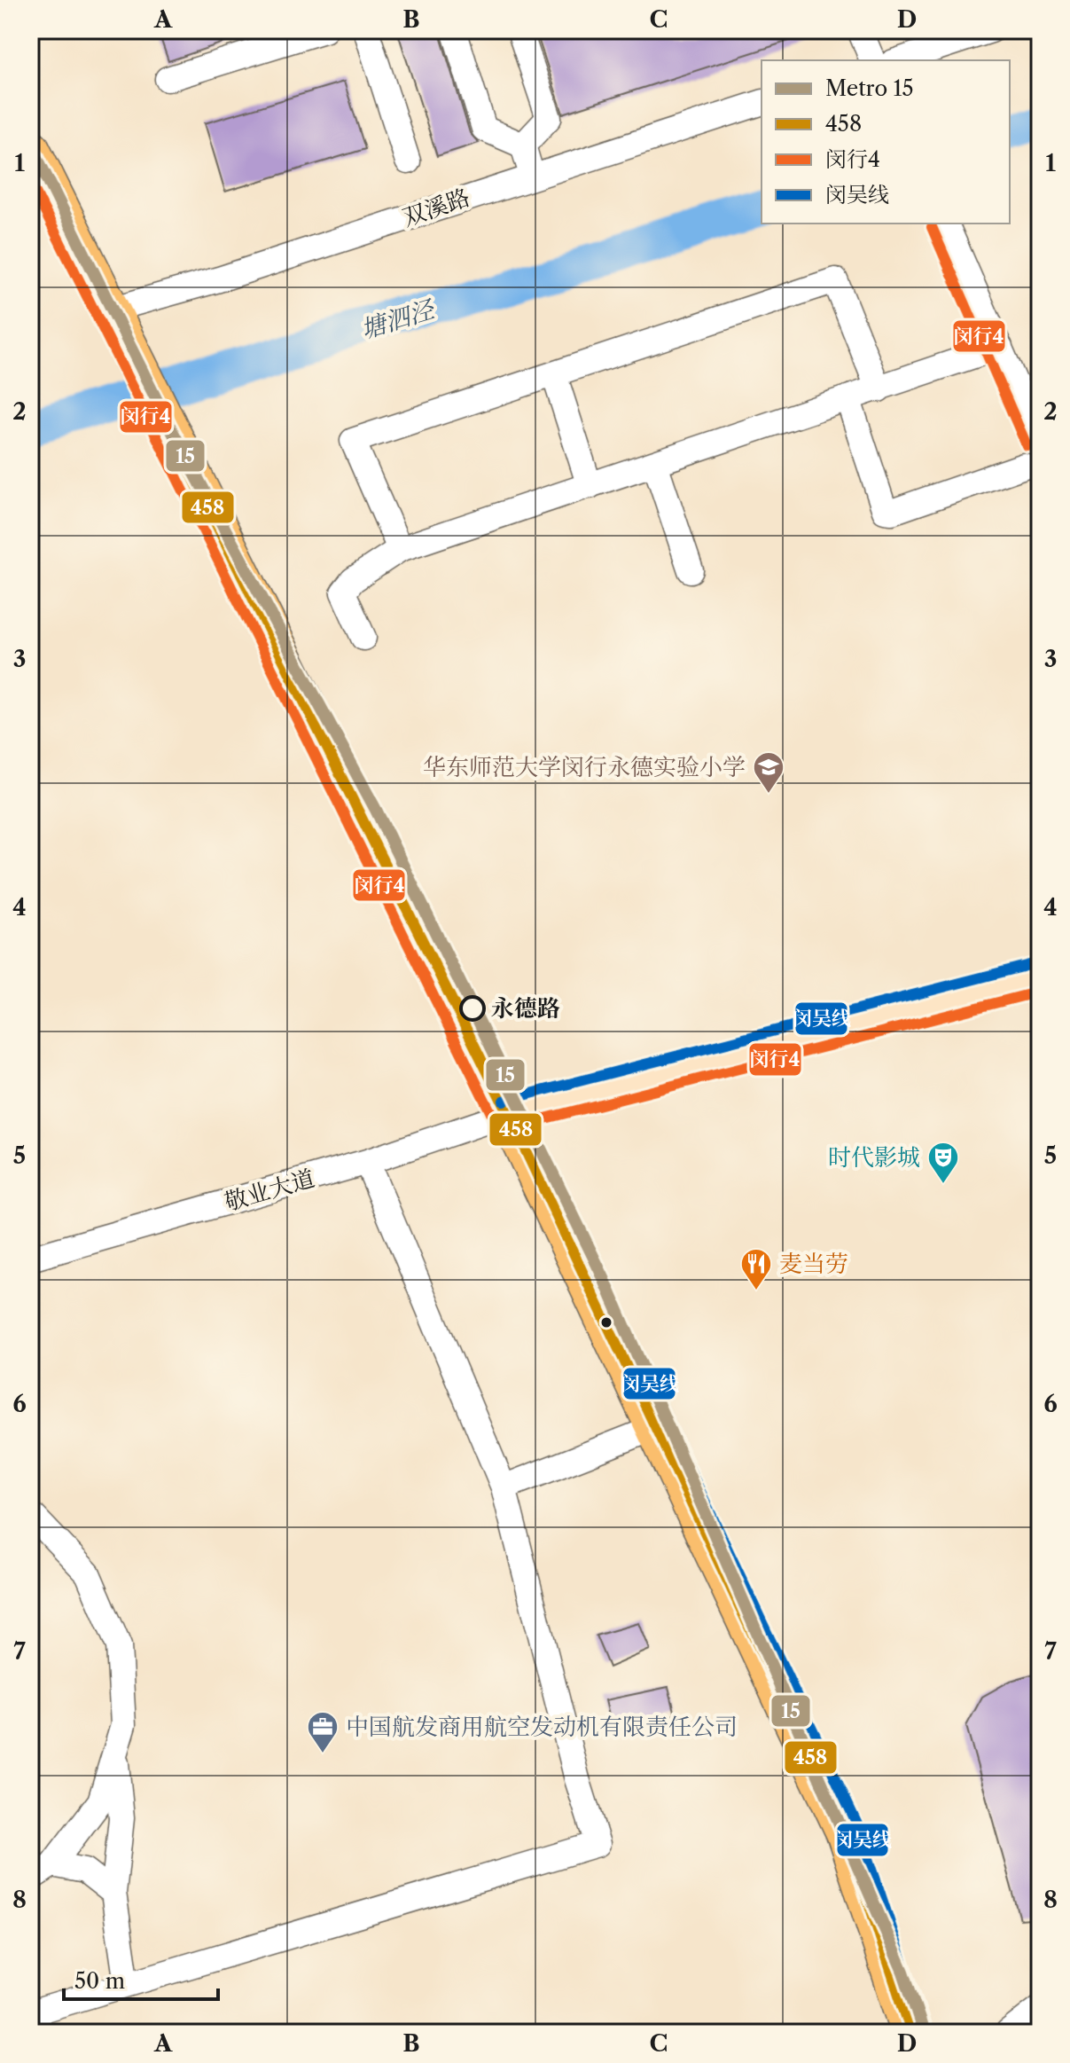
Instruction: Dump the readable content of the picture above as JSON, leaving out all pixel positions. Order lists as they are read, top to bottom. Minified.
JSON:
{"streets":{"street":["双溪路","敬业大道"]},"water":["塘泗泾"],"places":{"school or university":["华东师范大学闵行永德实验小学"],"other":["永德路"],"theatre":["时代影城"],"restaurant":["麦当劳"],"office":["中国航发商用航空发动机有限责任公司"]},"lines":["metro line 15","transit line 458","transit line 闵行4","transit line 闵吴线"],"legend":["Metro 15","458","闵行4","闵吴线"],"scale_bar":"50 m","grid":{"columns":["A","B","C","D"],"rows":["1","2","3","4","5","6","7","8"]}}
